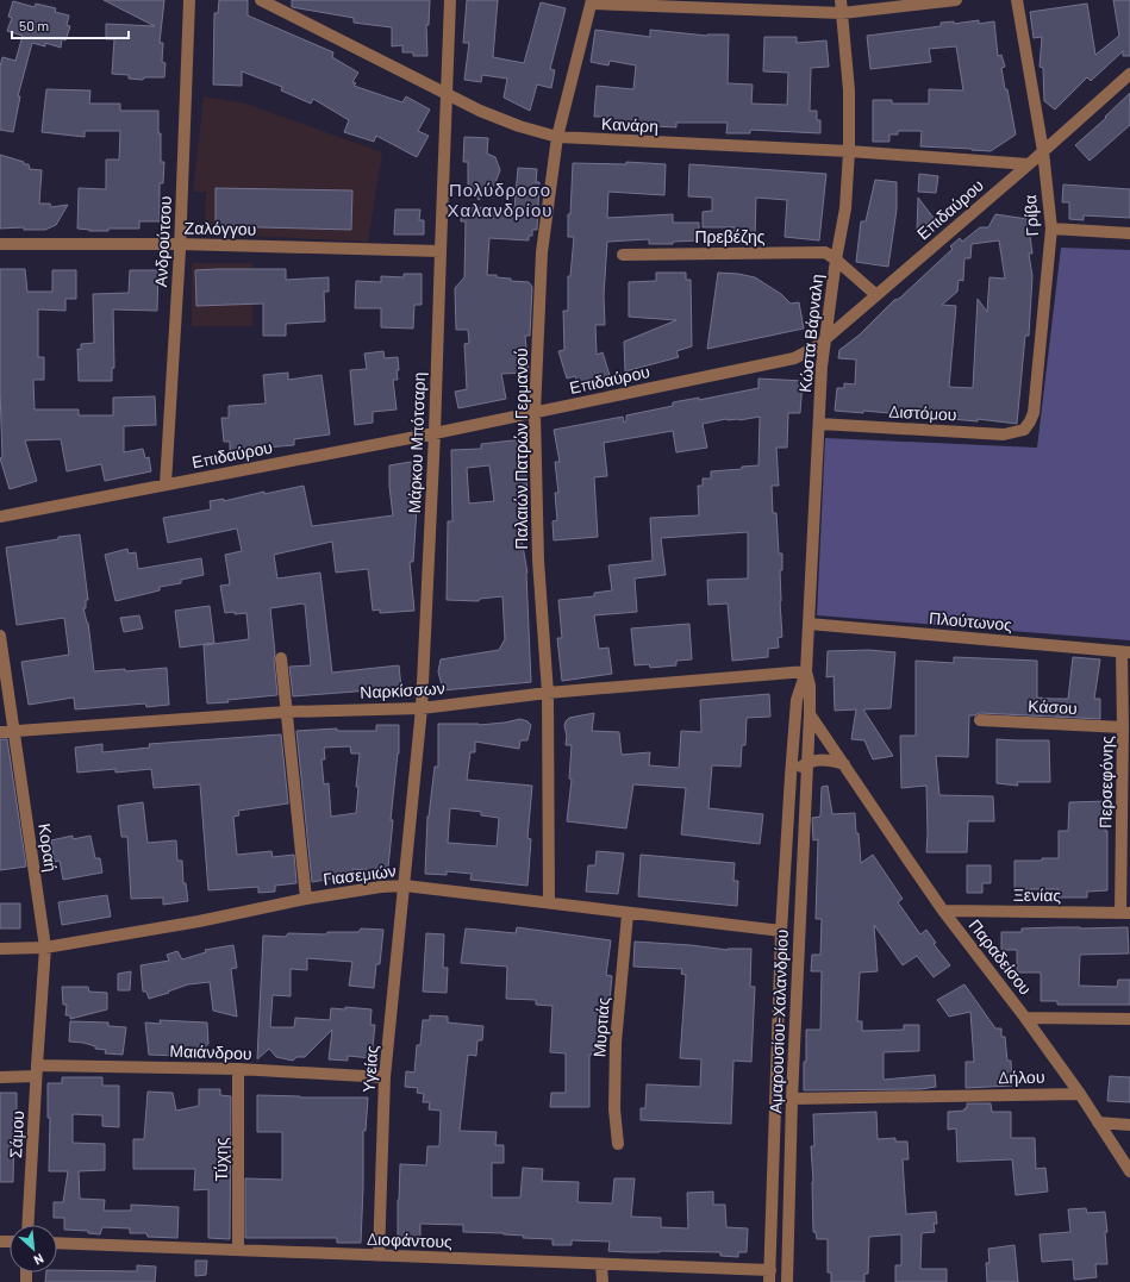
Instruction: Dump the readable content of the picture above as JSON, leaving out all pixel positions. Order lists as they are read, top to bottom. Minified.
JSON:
{"streets":{"street":["Κανάρη","Επιδαύρου","Γρίβα","Ζαλόγγου","Πρεβέζης","Ανδρούτσου","Κώστα Βάρναλη","Διστόμου","Μάρκου Μπότσαρη","Παλαιών Πατρών Γερμανού","Πλούτωνος","Ναρκίσσων","Κάσου","Περσεφόνης","Κοραή","Γιασεμιών","Ξενίας","Παραδείσου","Αμαρουσίου-Χαλανδρίου","Μυρτιάς","Μαιάνδρου","Υγείας","Δήλου","Σάμου","Τύχης","Διοφάντους"]},"crossings":[["Κανάρη","Επιδαύρου"],["Κανάρη","Κώστα Βάρναλη"],["Κανάρη","Μάρκου Μπότσαρη"],["Κανάρη","Παλαιών Πατρών Γερμανού"],["Επιδαύρου","Γρίβα"],["Επιδαύρου","Ανδρούτσου"],["Επιδαύρου","Κώστα Βάρναλη"],["Επιδαύρου","Μάρκου Μπότσαρη"],["Επιδαύρου","Παλαιών Πατρών Γερμανού"],["Γρίβα","Διστόμου"],["Ζαλόγγου","Ανδρούτσου"],["Ζαλόγγου","Μάρκου Μπότσαρη"],["Πρεβέζης","Κώστα Βάρναλη"],["Κώστα Βάρναλη","Διστόμου"],["Κώστα Βάρναλη","Πλούτωνος"],["Κώστα Βάρναλη","Ναρκίσσων"],["Κώστα Βάρναλη","Παραδείσου"],["Κώστα Βάρναλη","Αμαρουσίου-Χαλανδρίου"],["Μάρκου Μπότσαρη","Ναρκίσσων"],["Μάρκου Μπότσαρη","Γιασεμιών"],["Μάρκου Μπότσαρη","Υγείας"],["Παλαιών Πατρών Γερμανού","Ναρκίσσων"],["Παλαιών Πατρών Γερμανού","Γιασεμιών"],["Πλούτωνος","Περσεφόνης"],["Ναρκίσσων","Κοραή"],["Κάσου","Περσεφόνης"],["Περσεφόνης","Ξενίας"],["Κοραή","Γιασεμιών"],["Κοραή","Μαιάνδρου"],["Κοραή","Σάμου"],["Γιασεμιών","Αμαρουσίου-Χαλανδρίου"],["Γιασεμιών","Μυρτιάς"],["Γιασεμιών","Υγείας"],["Ξενίας","Παραδείσου"],["Παραδείσου","Δήλου"],["Αμαρουσίου-Χαλανδρίου","Δήλου"],["Αμαρουσίου-Χαλανδρίου","Διοφάντους"],["Μαιάνδρου","Υγείας"],["Μαιάνδρου","Σάμου"],["Μαιάνδρου","Τύχης"],["Υγείας","Διοφάντους"],["Τύχης","Διοφάντους"]],"districts":["Πολύδροσο Χαλανδρίου"],"scale_bar":"50 m","north":"bottom right"}
